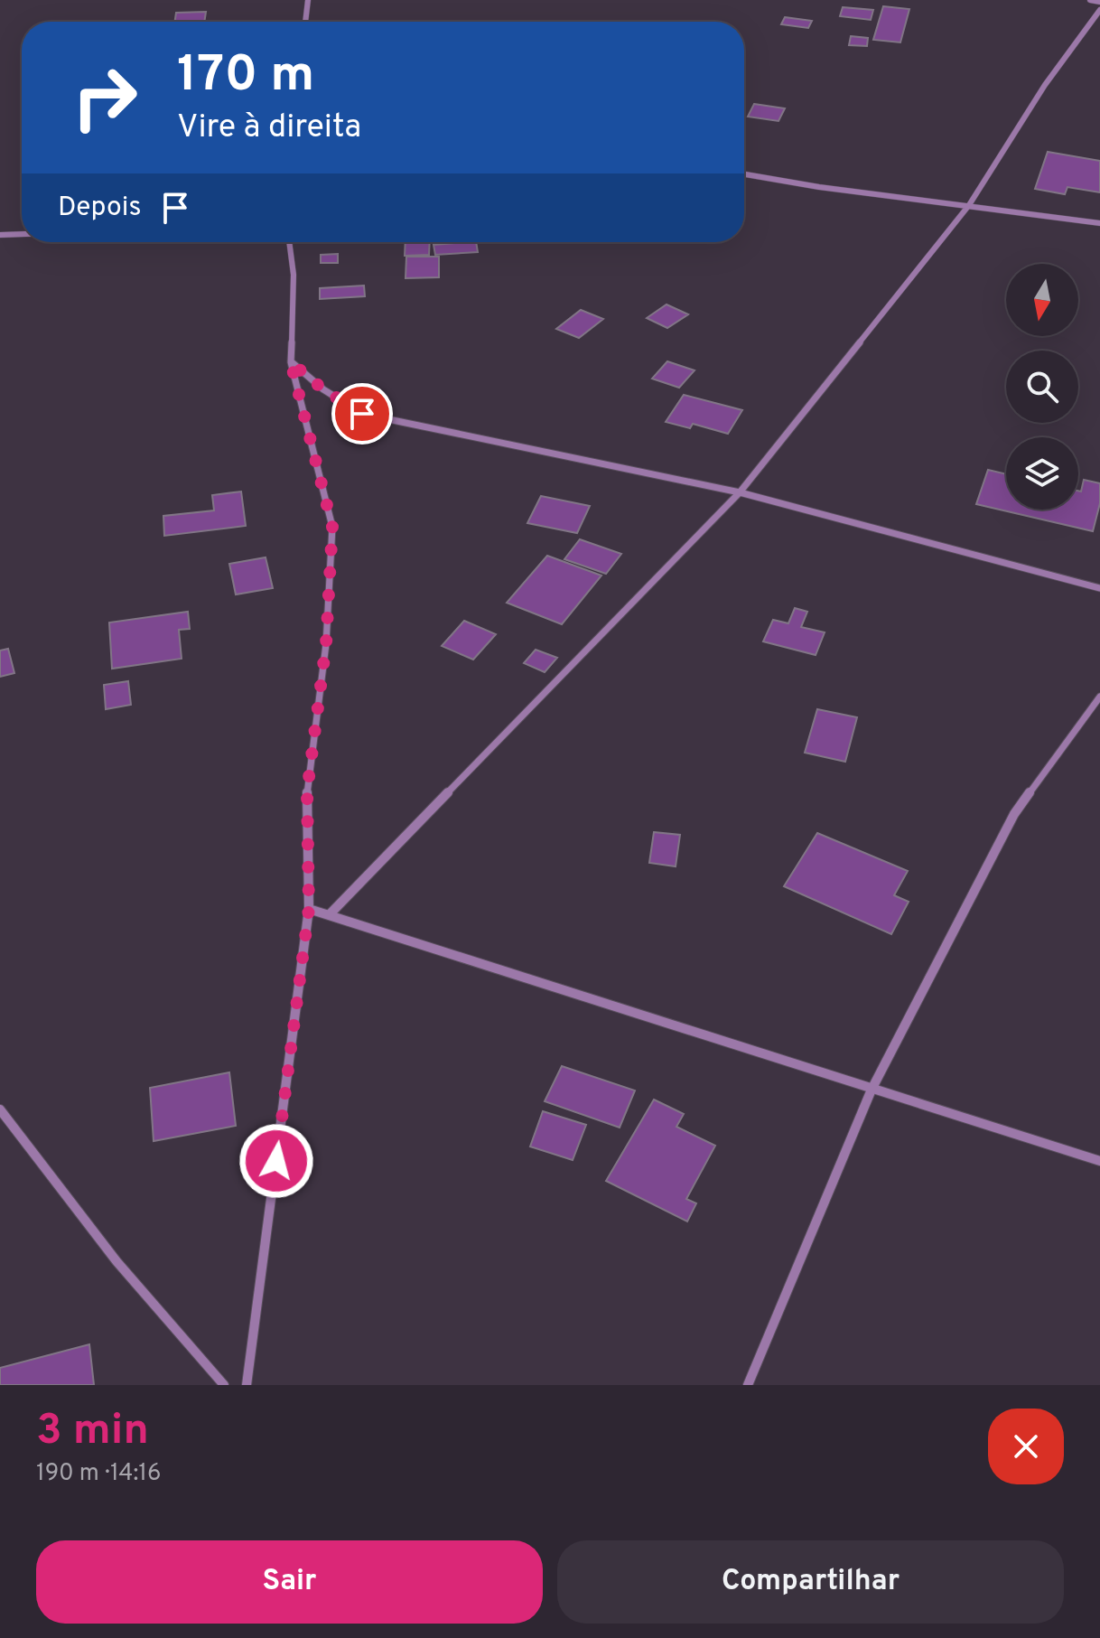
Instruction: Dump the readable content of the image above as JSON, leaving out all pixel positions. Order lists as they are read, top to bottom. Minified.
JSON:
{"north":"bottom","page":{"turn":["170 m","Vire à direita"],"then":"Depois","heading":["3 min","190 m · 14:16"],"buttons":["Sair","Compartilhar"]}}
